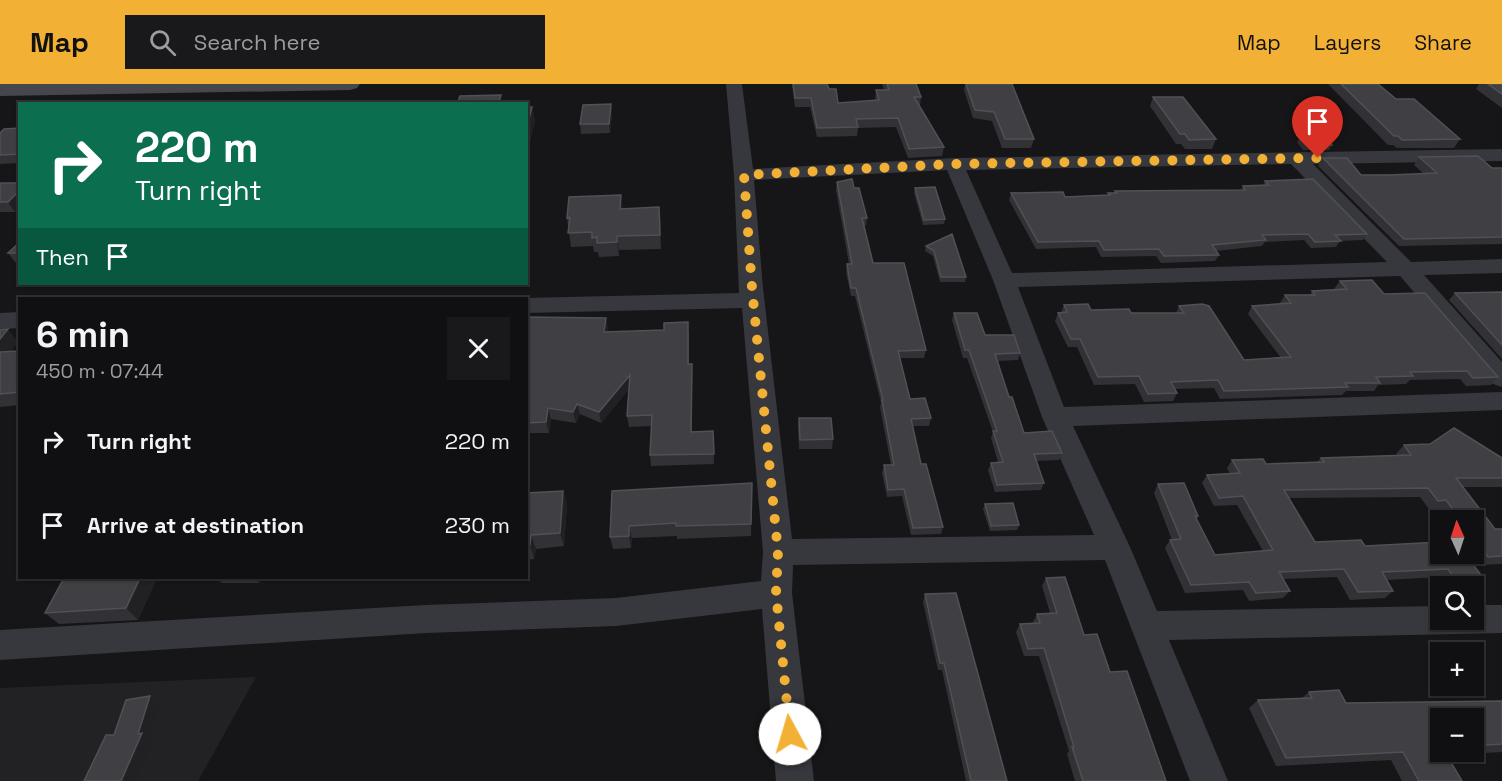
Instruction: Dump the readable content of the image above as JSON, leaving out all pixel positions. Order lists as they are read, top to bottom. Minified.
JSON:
{"north":"top","page":{"header":"Map","search":"Search here","nav":["Map","Layers","Share"],"turn":["220 m","Turn right"],"then":"Then","heading":["6 min","450 m · 07:44"],"list":[{"name":"Turn right","value":"220 m"},{"name":"Arrive at destination","value":"230 m"}],"map_buttons":["+","−"]}}
